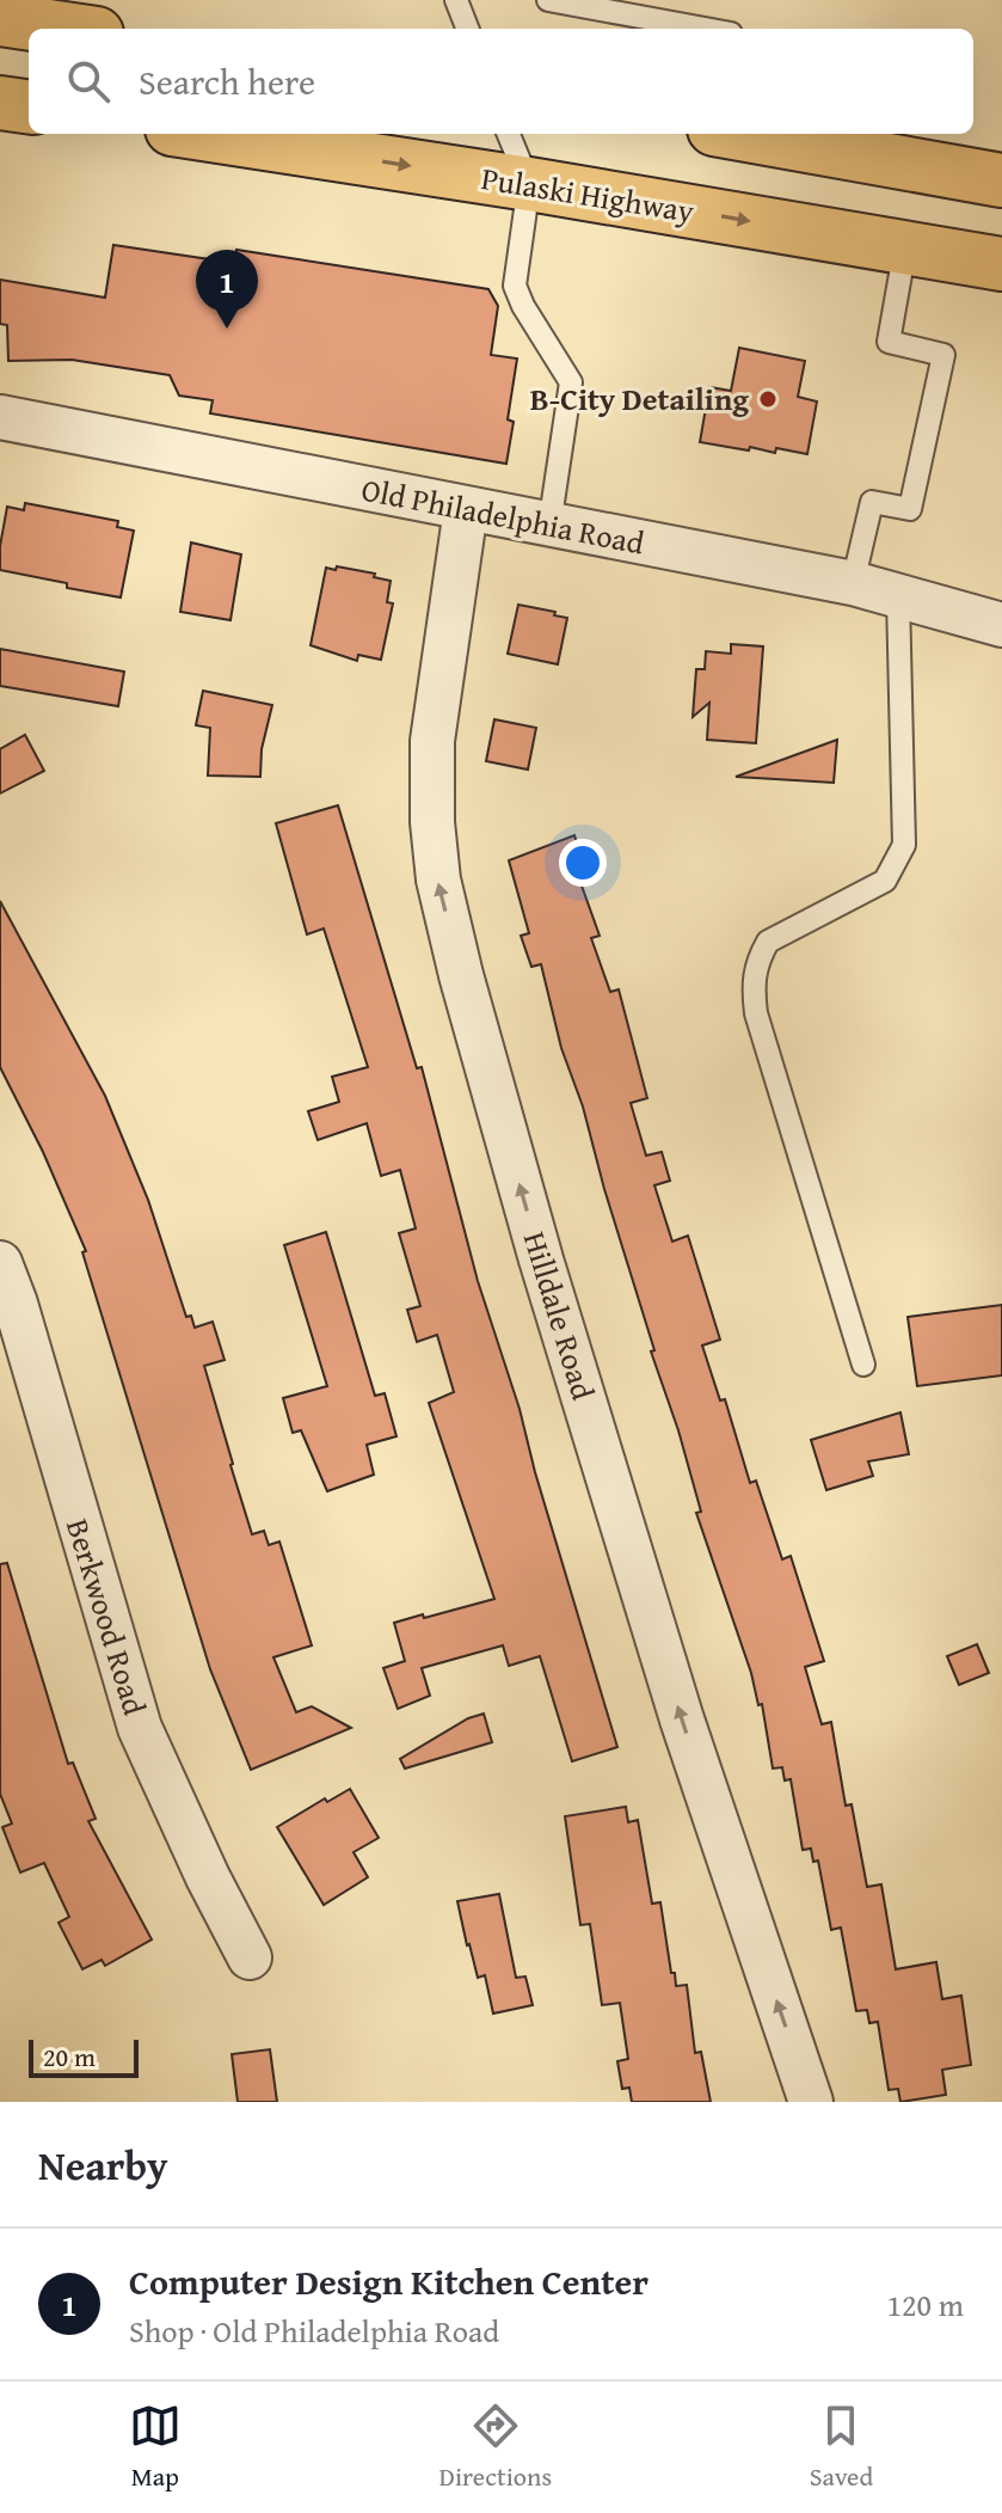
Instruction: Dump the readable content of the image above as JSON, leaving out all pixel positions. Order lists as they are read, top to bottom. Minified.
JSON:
{"streets":{"highway":["Pulaski Highway"],"street":["Old Philadelphia Road","Hilldale Road","Berkwood Road"]},"crossings":[["Old Philadelphia Road","Hilldale Road"]],"one_way":["Pulaski Highway","Hilldale Road"],"places":["B-City Detailing"],"scale_bar":"20 m","page":{"search":"Search here","pins":"1","scale":"20 m","heading":"Nearby","list":[{"mark":"1","name":"Computer Design Kitchen Center","note":"Shop · Old Philadelphia Road","value":"120 m"}],"nav":["Map","Directions","Saved"]}}
